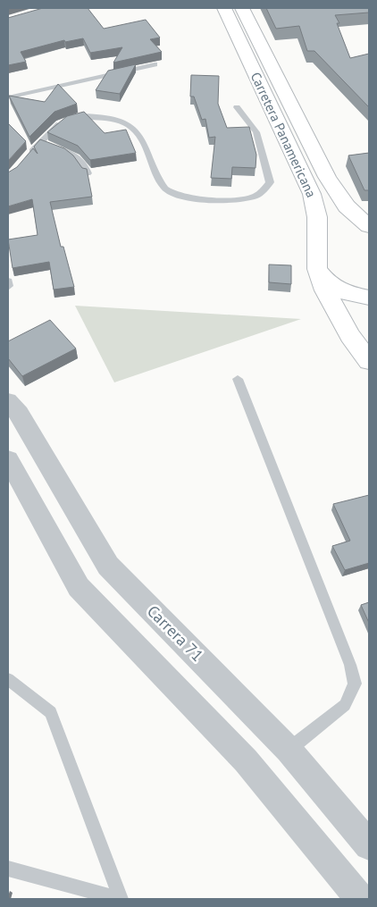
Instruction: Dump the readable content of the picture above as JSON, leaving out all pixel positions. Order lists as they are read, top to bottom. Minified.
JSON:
{"streets":{"highway":["Carretera Panamericana"],"street":["Carrera 71"]}}
